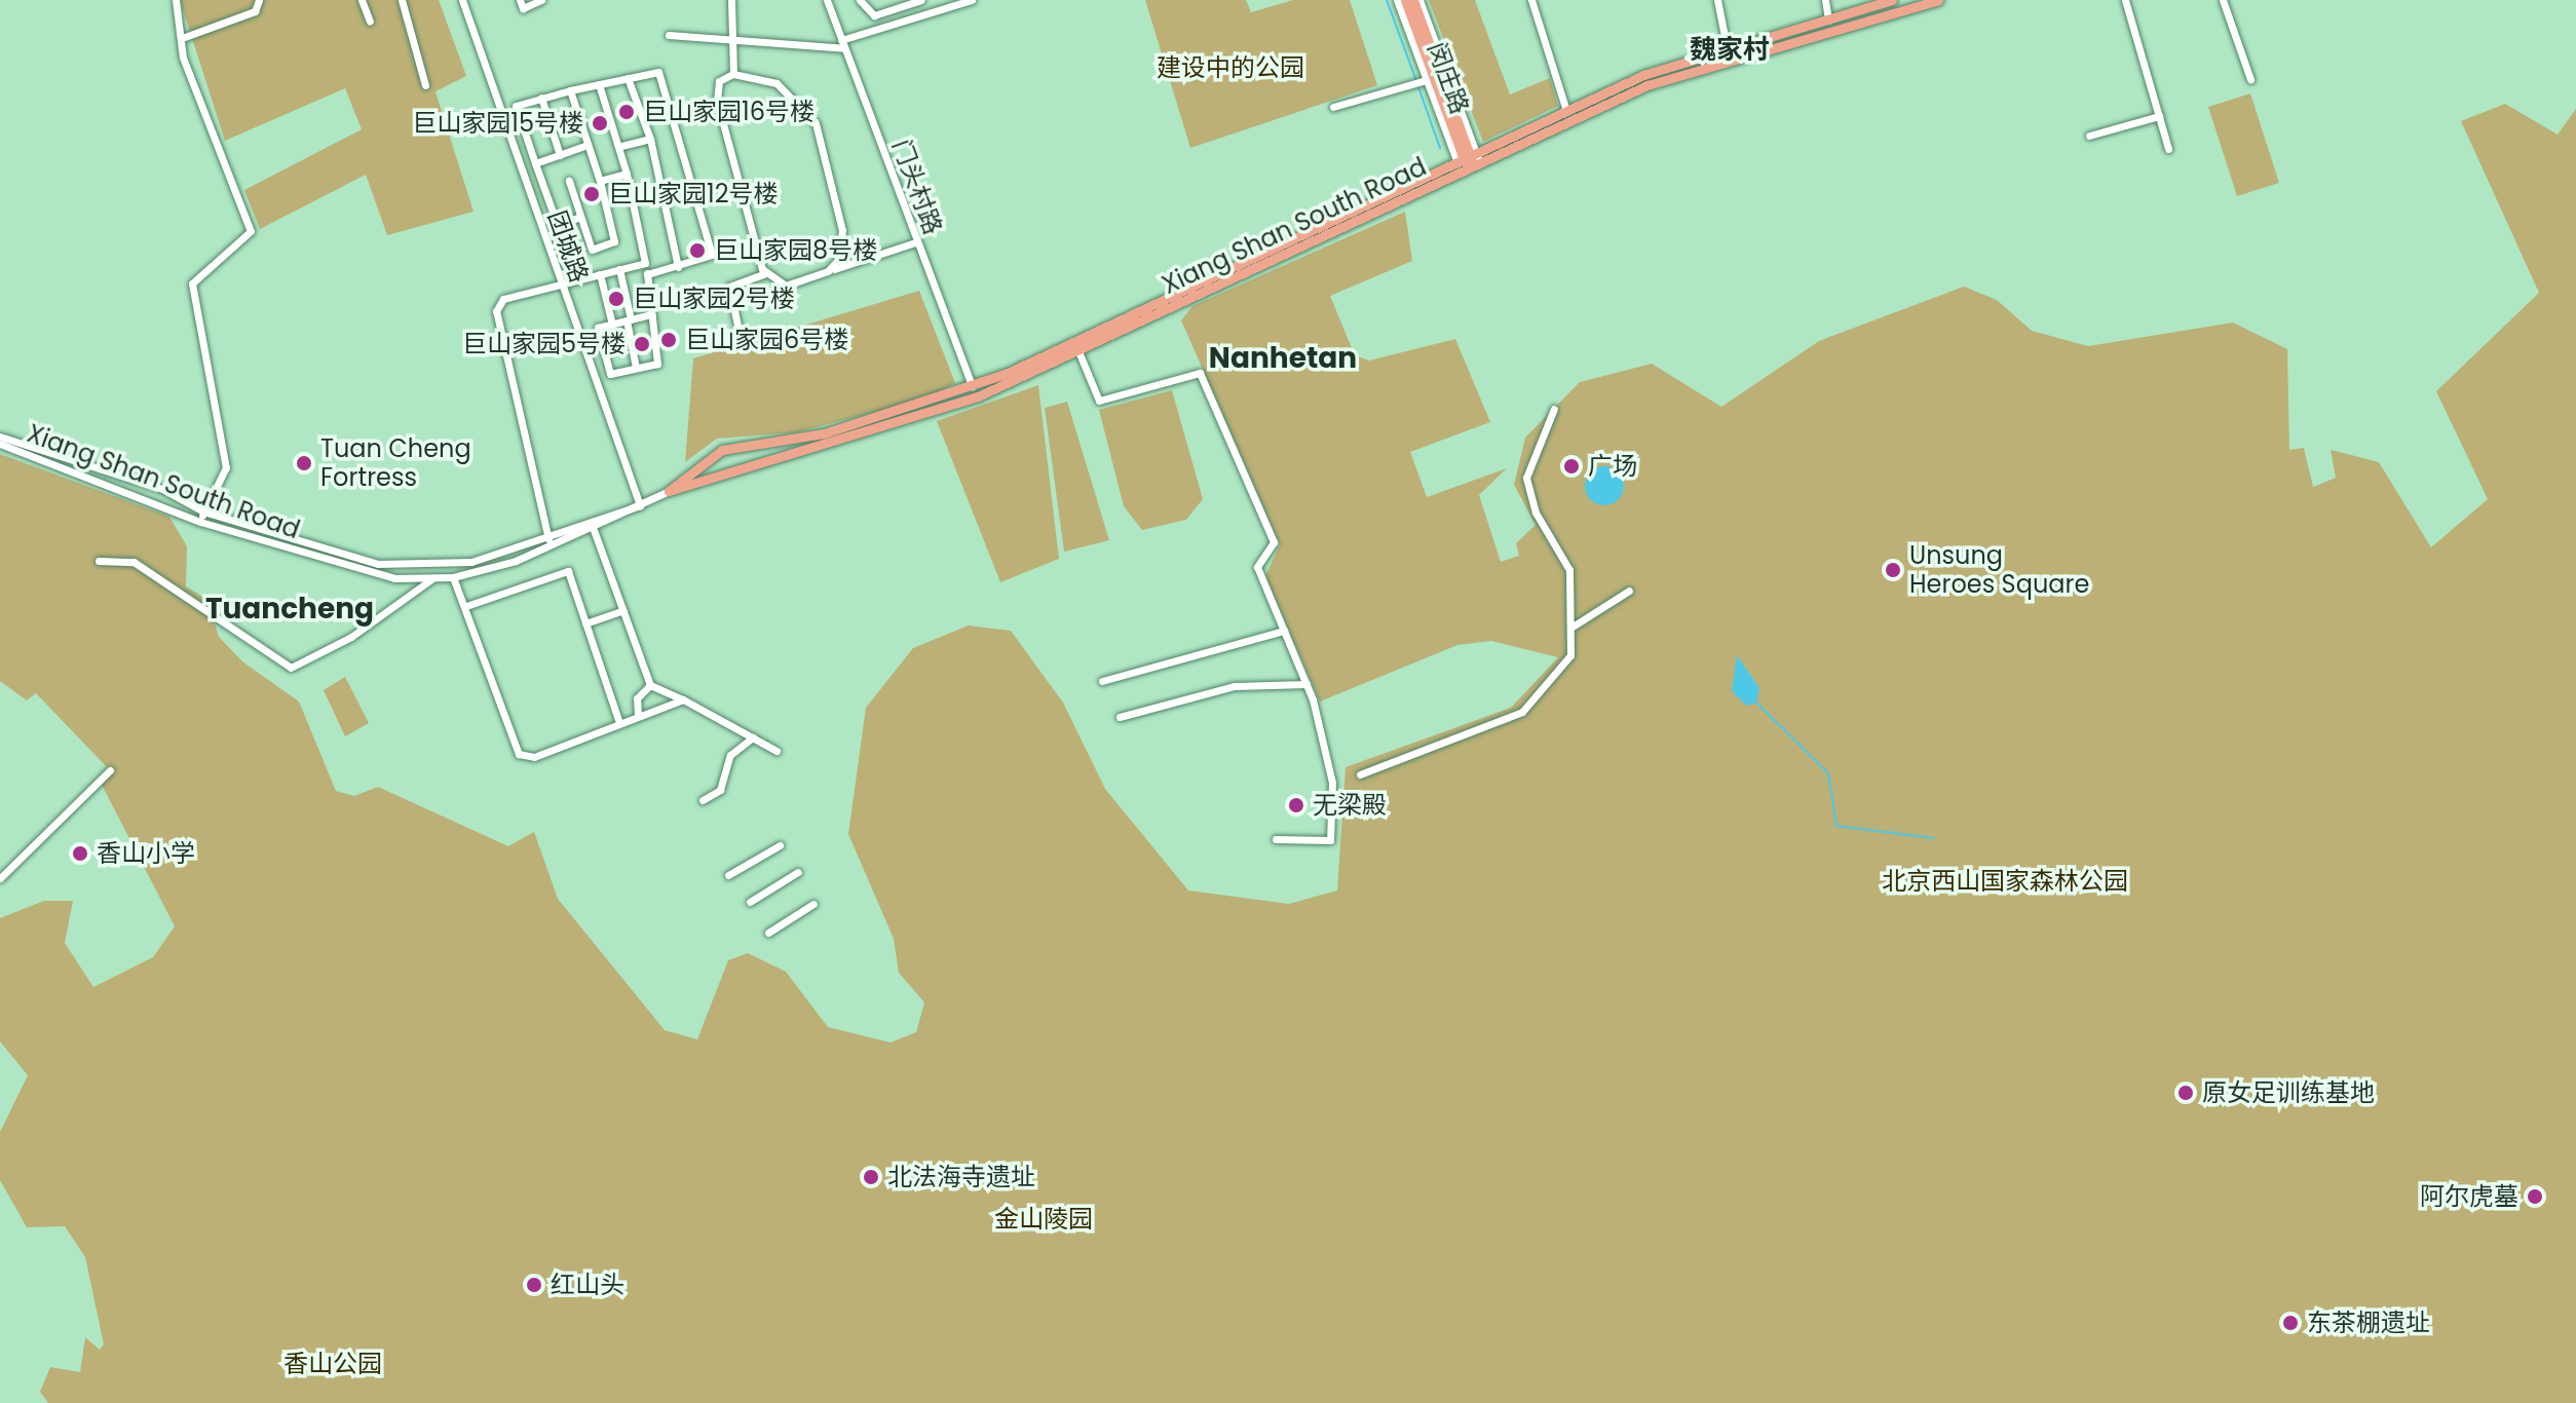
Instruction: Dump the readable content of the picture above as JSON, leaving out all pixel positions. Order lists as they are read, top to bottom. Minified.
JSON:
{"streets":{"main road":["闵庄路","Xiang Shan South Road"],"street":["门头村路","团城路"]},"crossings":[["闵庄路","Xiang Shan South Road"],["门头村路","Xiang Shan South Road"],["Xiang Shan South Road","团城路"]],"districts":["魏家村","Nanhetan","Tuancheng"],"parks":["建设中的公园","北京西山国家森林公园","金山陵园","香山公园"],"places":["巨山家园16号楼","巨山家园15号楼","巨山家园12号楼","巨山家园8号楼","巨山家园2号楼","巨山家园6号楼","巨山家园5号楼","Tuan Cheng Fortress","广场","Unsung Heroes Square","无梁殿","香山小学","原女足训练基地","北法海寺遗址","阿尔虎墓","红山头","东茶棚遗址"]}
